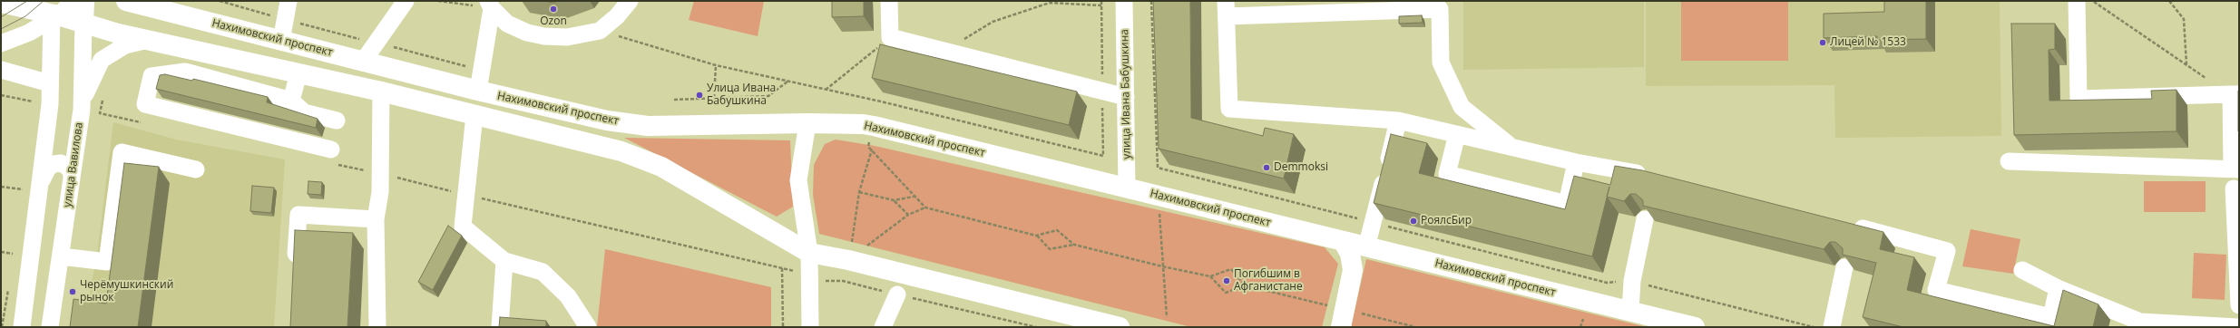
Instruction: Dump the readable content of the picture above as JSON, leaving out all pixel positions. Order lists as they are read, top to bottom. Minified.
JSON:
{"streets":{"main road":["Нахимовский проспект","улица Вавилова"],"street":["улица Ивана Бабушкина"]},"crossings":[["Нахимовский проспект","улица Ивана Бабушкина"]],"places":["Ozon","Лицей № 1533","Улица Ивана Бабушкина","Demmoksi","РоялсБир","Погибшим в Афганистане","Черёмушкинский рынок"]}
